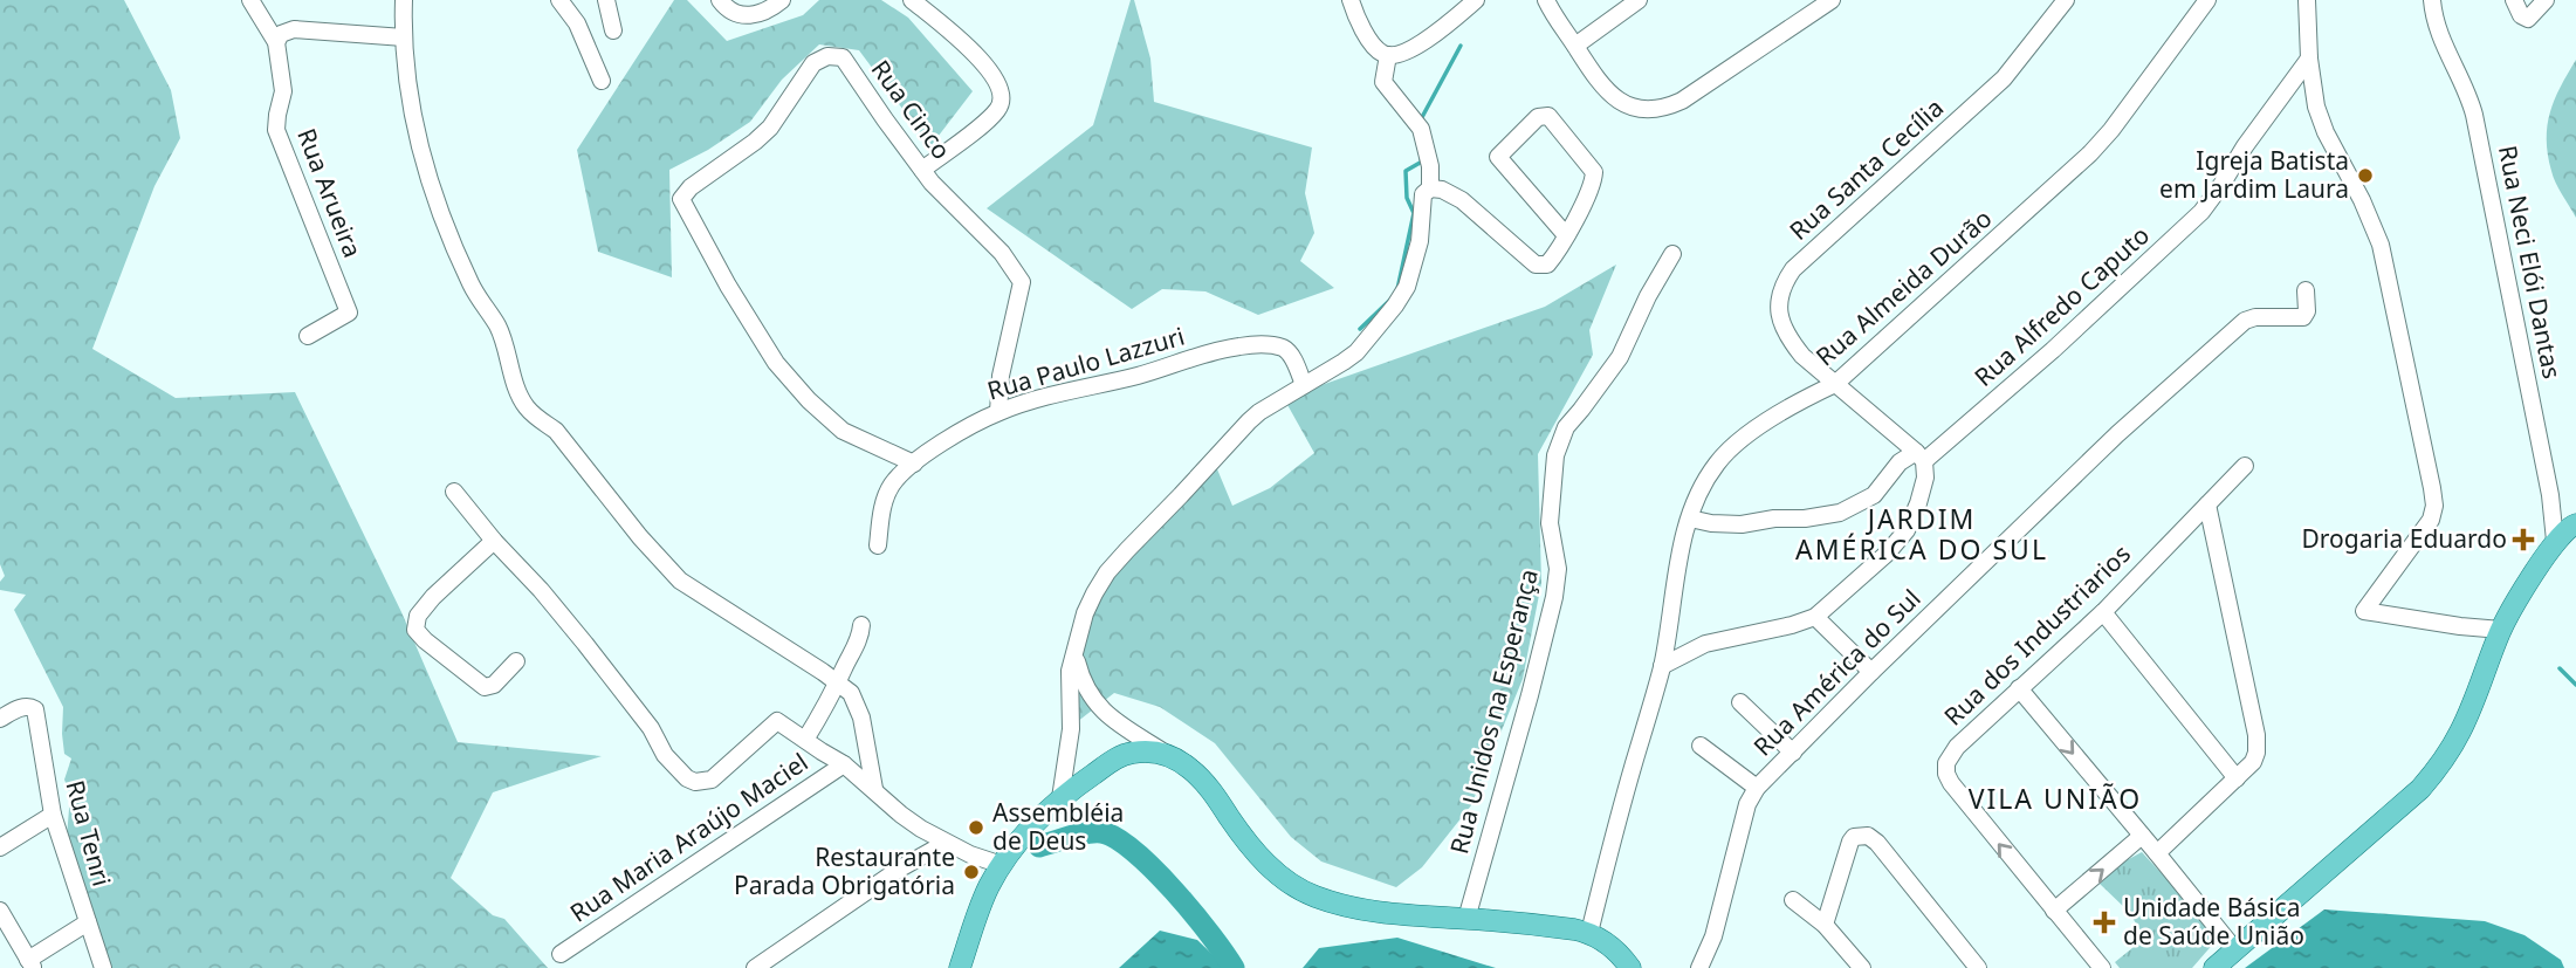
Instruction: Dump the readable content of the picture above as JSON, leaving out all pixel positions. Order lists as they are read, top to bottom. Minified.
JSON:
{"streets":{"street":["Rua Cinco","Rua Santa Cecília","Rua Arueira","Rua Neci Elói Dantas","Rua Almeida Durão","Rua Alfredo Caputo","Rua Paulo Lazzuri","Rua dos Industriarios","Rua América do Sul","Rua Unidos na Esperança","Rua Tenri","Rua Maria Araújo Maciel"]},"crossings":[["Rua Cinco","Rua Paulo Lazzuri"],["Rua Santa Cecília","Rua Almeida Durão"],["Rua Santa Cecília","Rua Alfredo Caputo"],["Rua Almeida Durão","Rua Alfredo Caputo"]],"districts":["JARDIM AMÉRICA DO SUL","VILA UNIÃO"],"places":{"other":["Igreja Batista em Jardim Laura","Assembléia de Deus","Restaurante Parada Obrigatória"],"health":["Drogaria Eduardo","Unidade Básica de Saúde União"]}}
